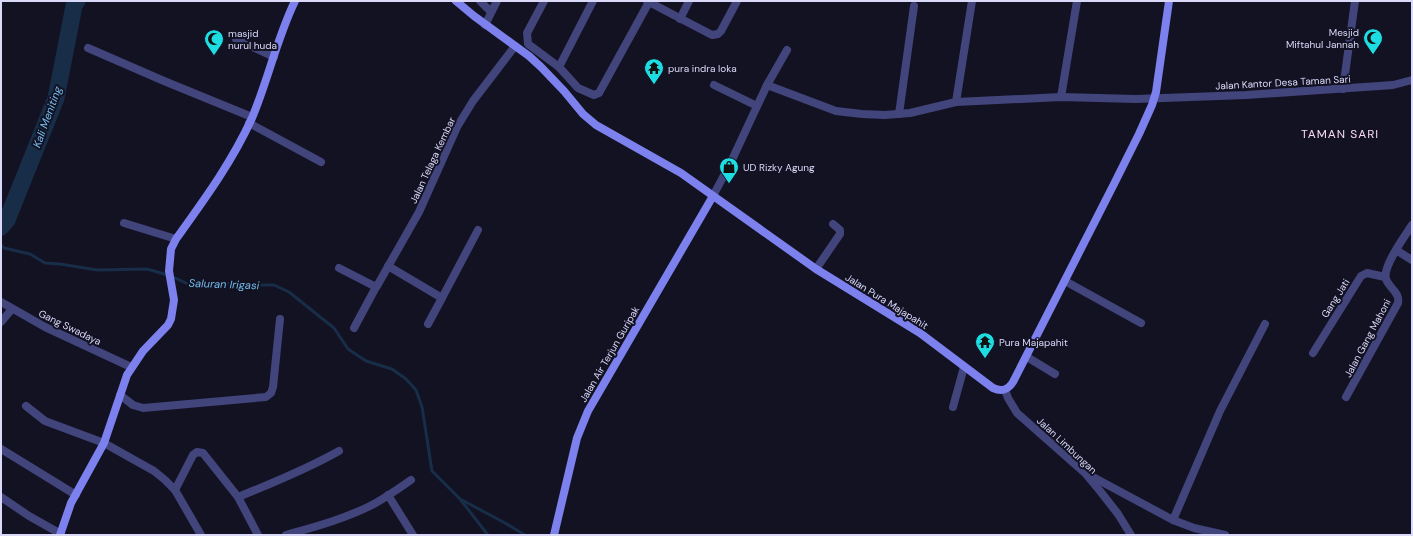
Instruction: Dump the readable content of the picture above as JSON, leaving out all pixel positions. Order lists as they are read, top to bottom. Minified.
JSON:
{"streets":{"street":["Jalan Kantor Desa Taman Sari","Jalan Telaga Kembar","Gang Jati","Jalan Pura Majapahit","Gang Swadaya","Jalan Gang Mahoni","Jalan Air Terjun Guripak","Jalan Limbungan"]},"crossings":[["Jalan Telaga Kembar","Jalan Pura Majapahit"],["Gang Jati","Jalan Gang Mahoni"],["Jalan Pura Majapahit","Jalan Air Terjun Guripak"],["Jalan Pura Majapahit","Jalan Limbungan"]],"districts":["TAMAN SARI"],"water":["Kali Meniting","Saluran Irigasi"],"places":{"mosque":["Mesjid Miftahul Jannah","masjid nurul huda"],"temple":["pura indra loka","Pura Majapahit"],"shop":["UD Rizky Agung"]}}
